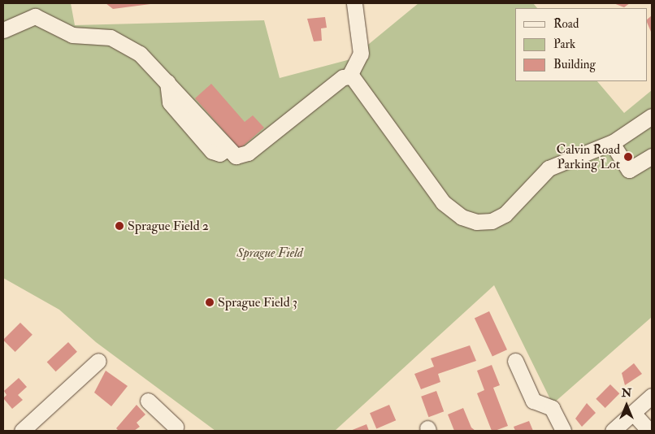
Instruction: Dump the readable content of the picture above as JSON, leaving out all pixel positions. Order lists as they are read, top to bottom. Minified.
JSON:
{"parks":["Sprague Field"],"places":["Calvin Road Parking Lot","Sprague Field 2","Sprague Field 3"],"legend":["Road","Park","Building"],"north":"top"}
